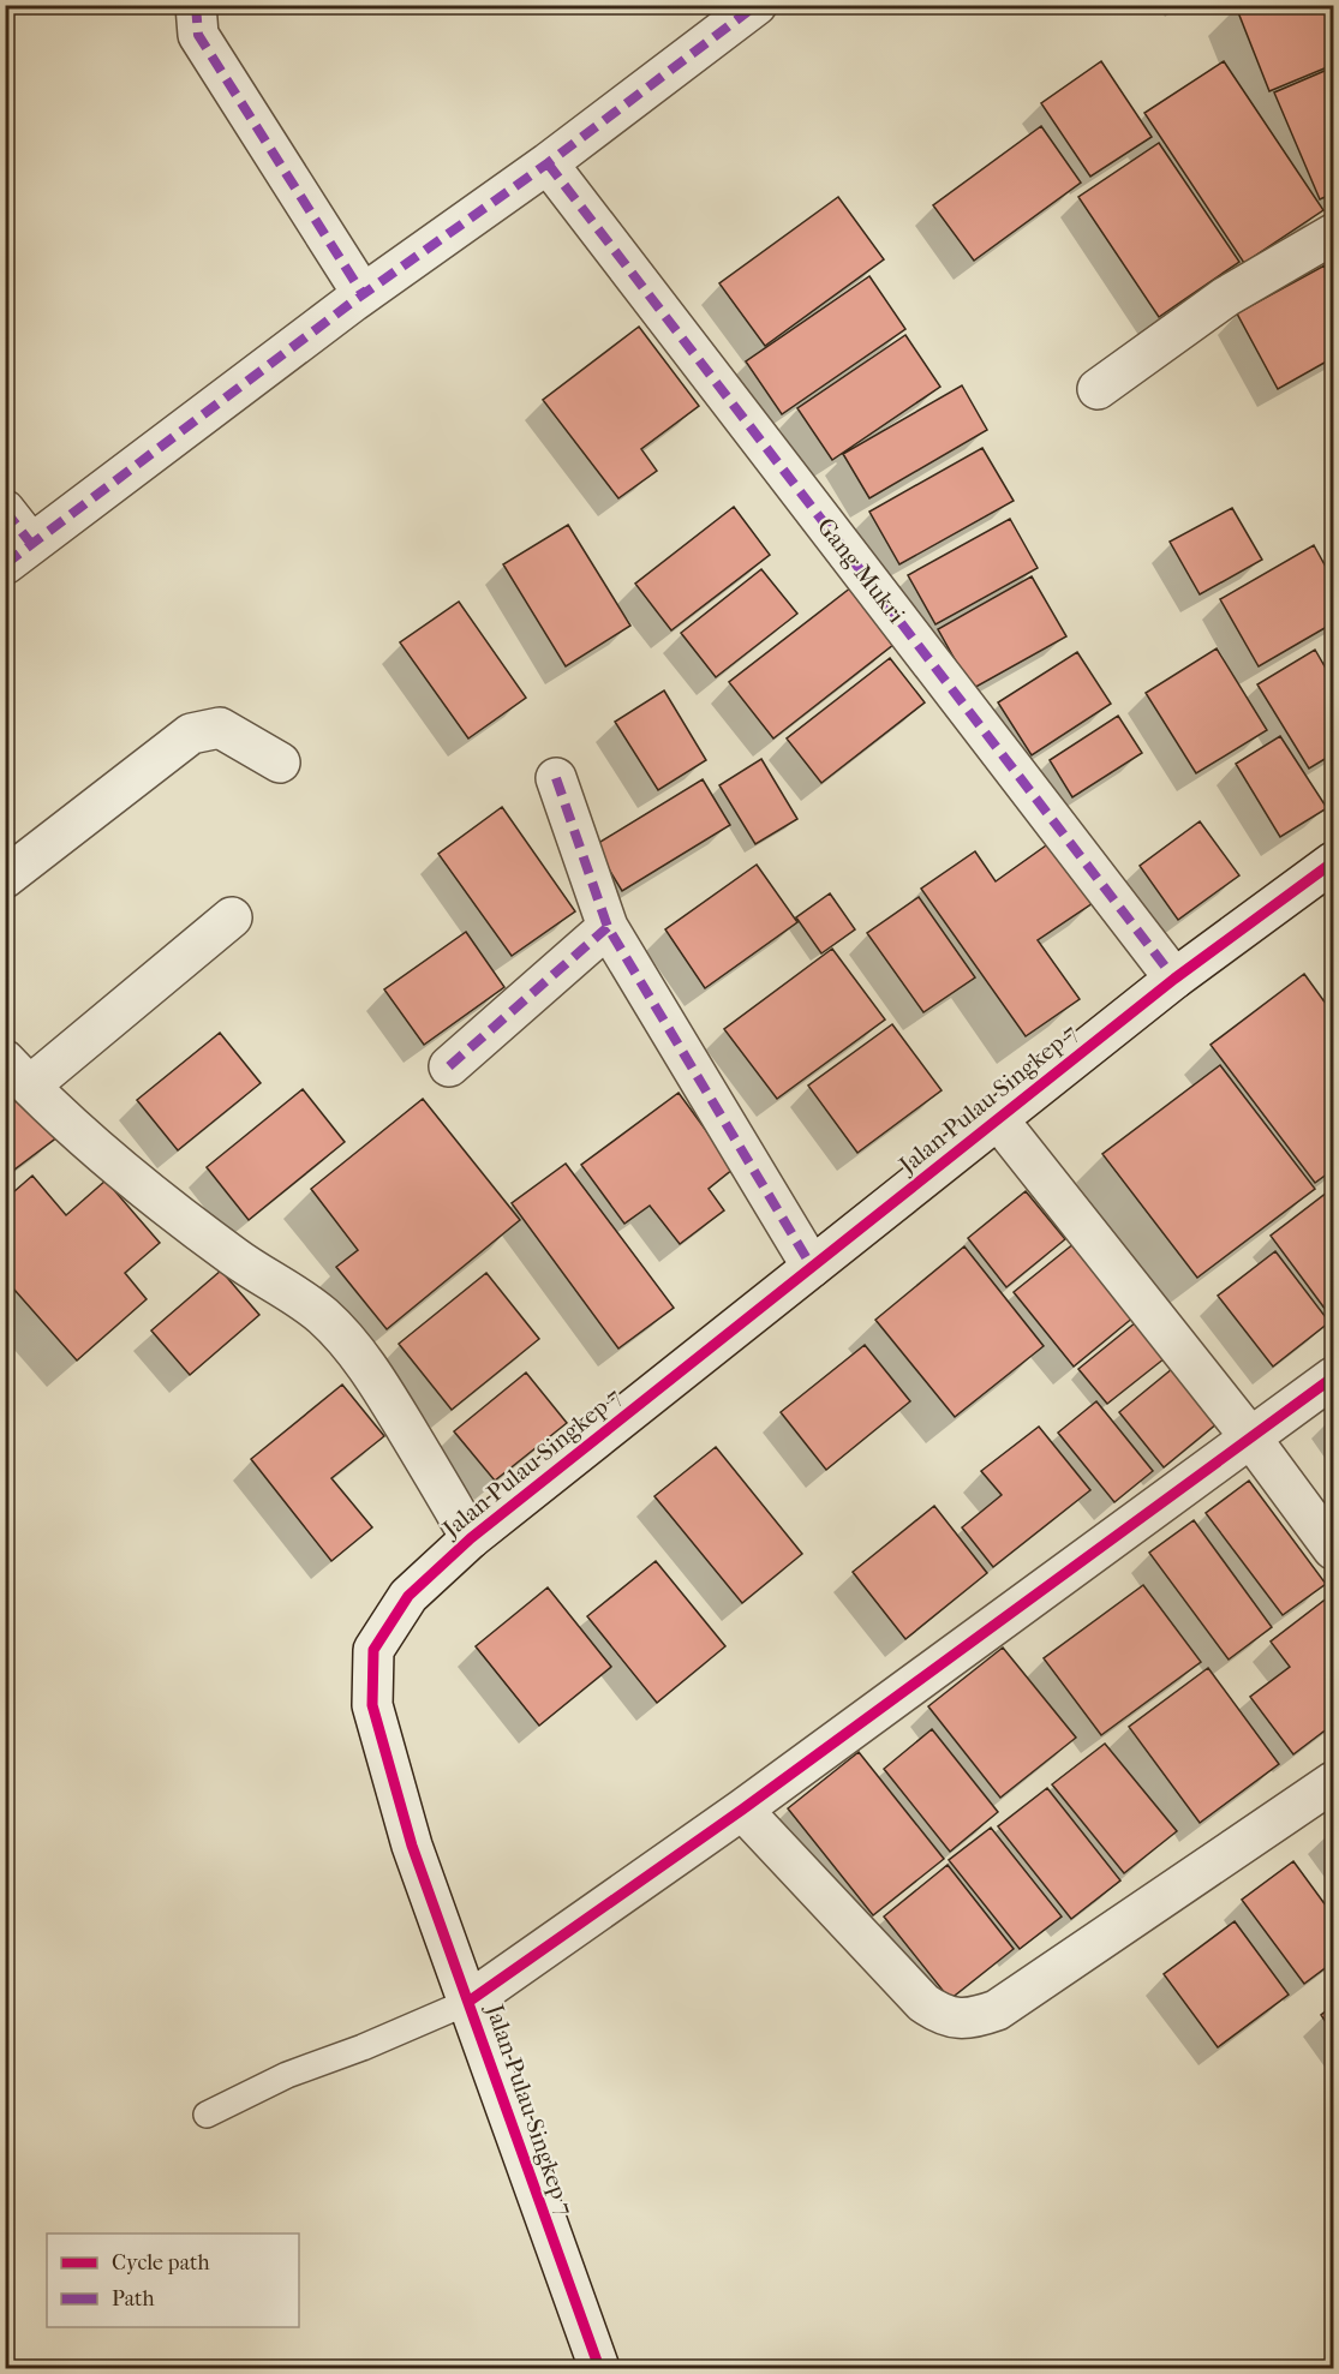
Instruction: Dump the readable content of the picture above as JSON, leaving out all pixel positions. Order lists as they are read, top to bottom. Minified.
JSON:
{"streets":{"street":["Gang Mukri","Jalan Pulau Singkep 7"]},"crossings":[["Gang Mukri","Jalan Pulau Singkep 7"]],"legend":["Cycle path","Path"]}
